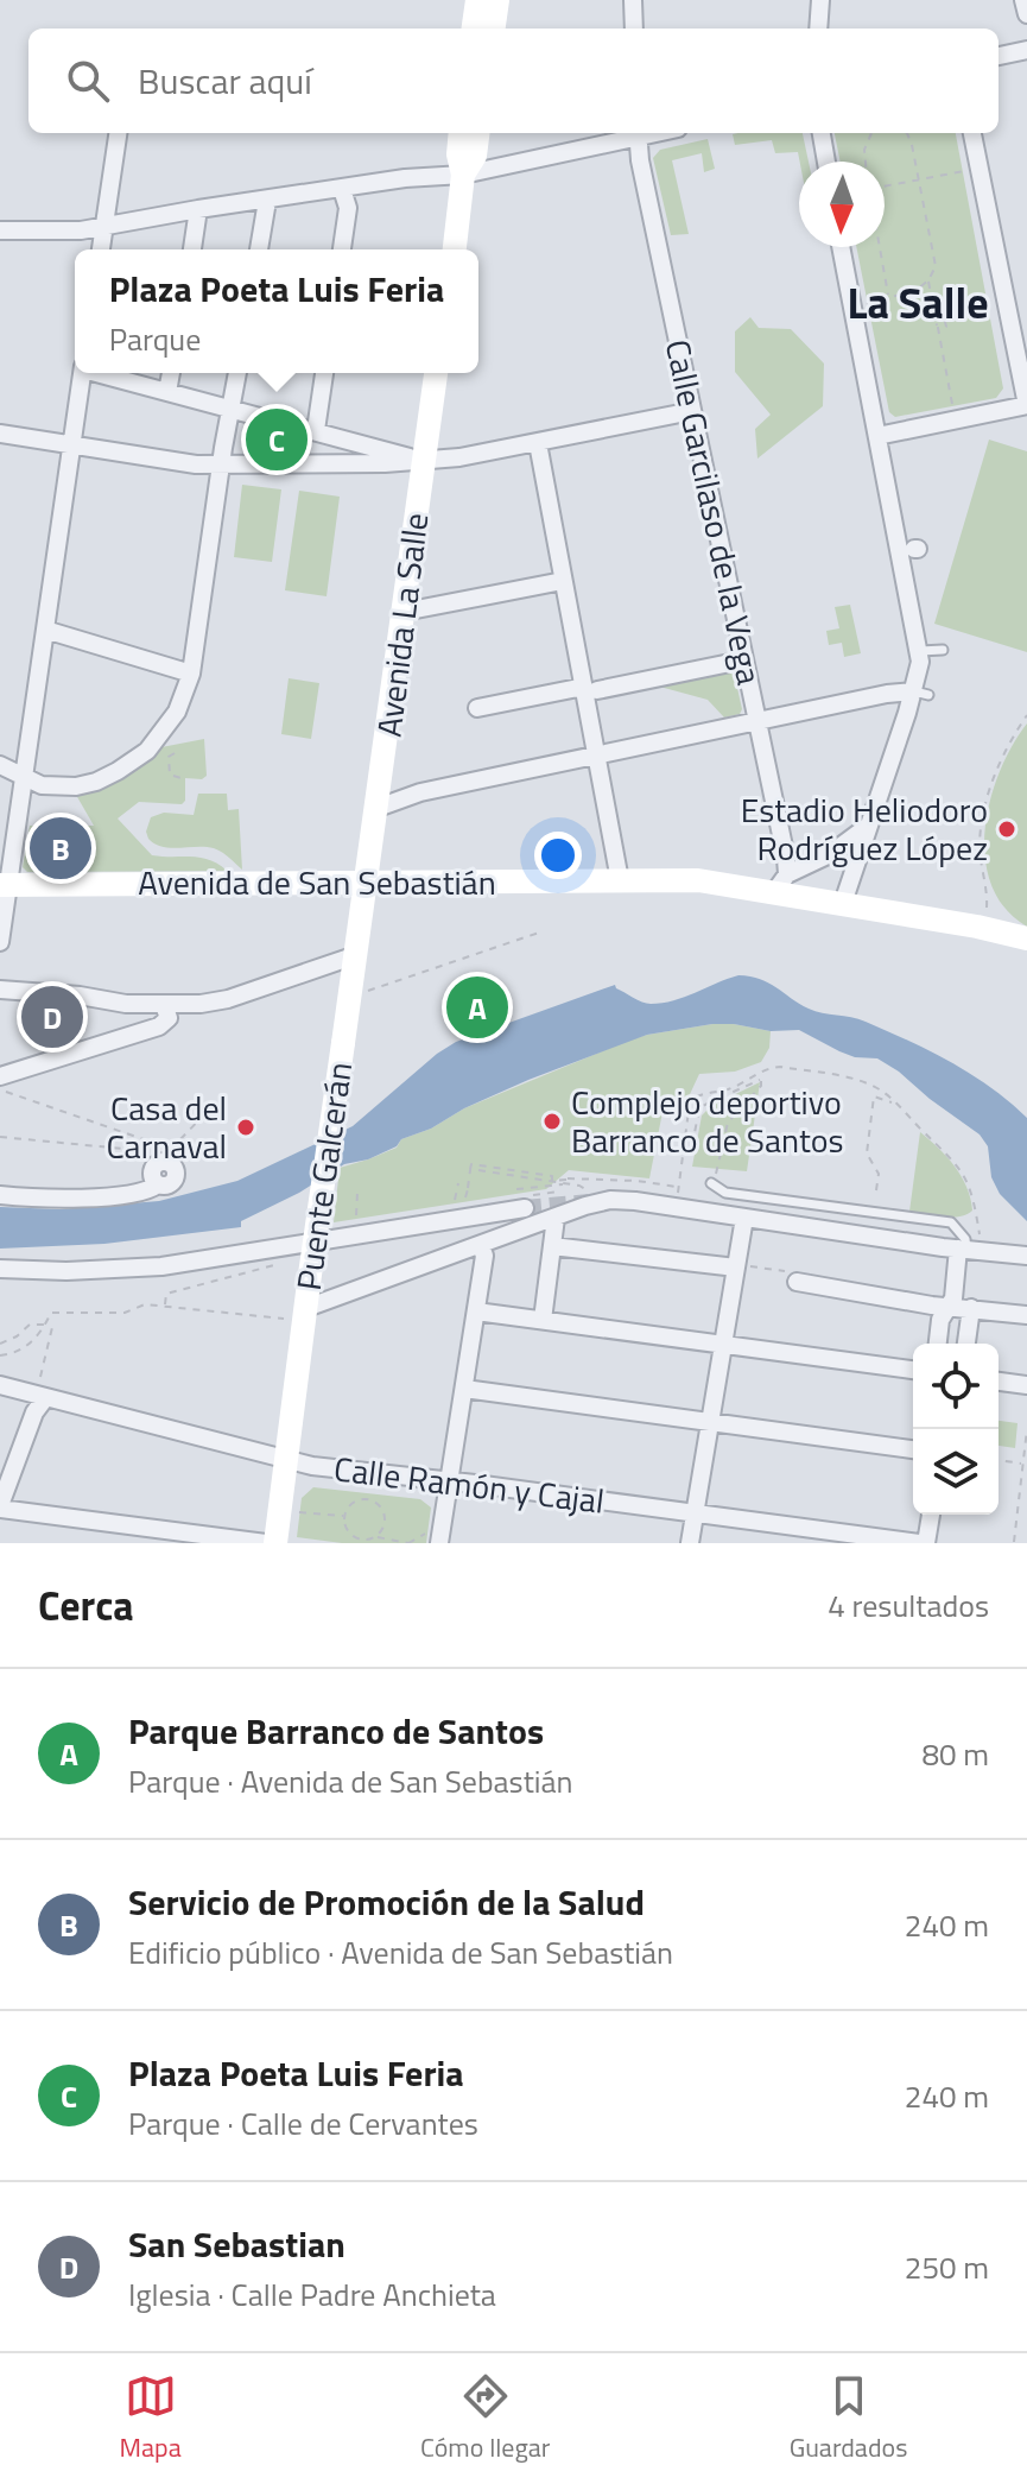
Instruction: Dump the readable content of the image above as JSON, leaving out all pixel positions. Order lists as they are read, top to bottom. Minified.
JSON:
{"streets":{"main road":["Avenida La Salle","Avenida de San Sebastián","Puente Galcerán"],"street":["Calle Garcilaso de la Vega","Calle Ramón y Cajal"]},"crossings":[["Calle Garcilaso de la Vega","Avenida de San Sebastián"],["Avenida La Salle","Avenida de San Sebastián"],["Avenida La Salle","Puente Galcerán"],["Puente Galcerán","Calle Ramón y Cajal"]],"districts":["La Salle"],"places":["Estadio Heliodoro Rodríguez López","Complejo deportivo Barranco de Santos","Casa del Carnaval"],"north":"bottom","page":{"search":"Buscar aquí","popup":["Plaza Poeta Luis Feria","Parque"],"pins":["C","B","A","D"],"heading":["Cerca","4 resultados"],"list":[{"mark":"A","name":"Parque Barranco de Santos","note":"Parque · Avenida de San Sebastián","value":"80 m"},{"mark":"B","name":"Servicio de Promoción de la Salud","note":"Edificio público · Avenida de San Sebastián","value":"240 m"},{"mark":"C","name":"Plaza Poeta Luis Feria","note":"Parque · Calle de Cervantes","value":"240 m"},{"mark":"D","name":"San Sebastian","note":"Iglesia · Calle Padre Anchieta","value":"250 m"}],"nav":["Mapa","Cómo llegar","Guardados"]}}
